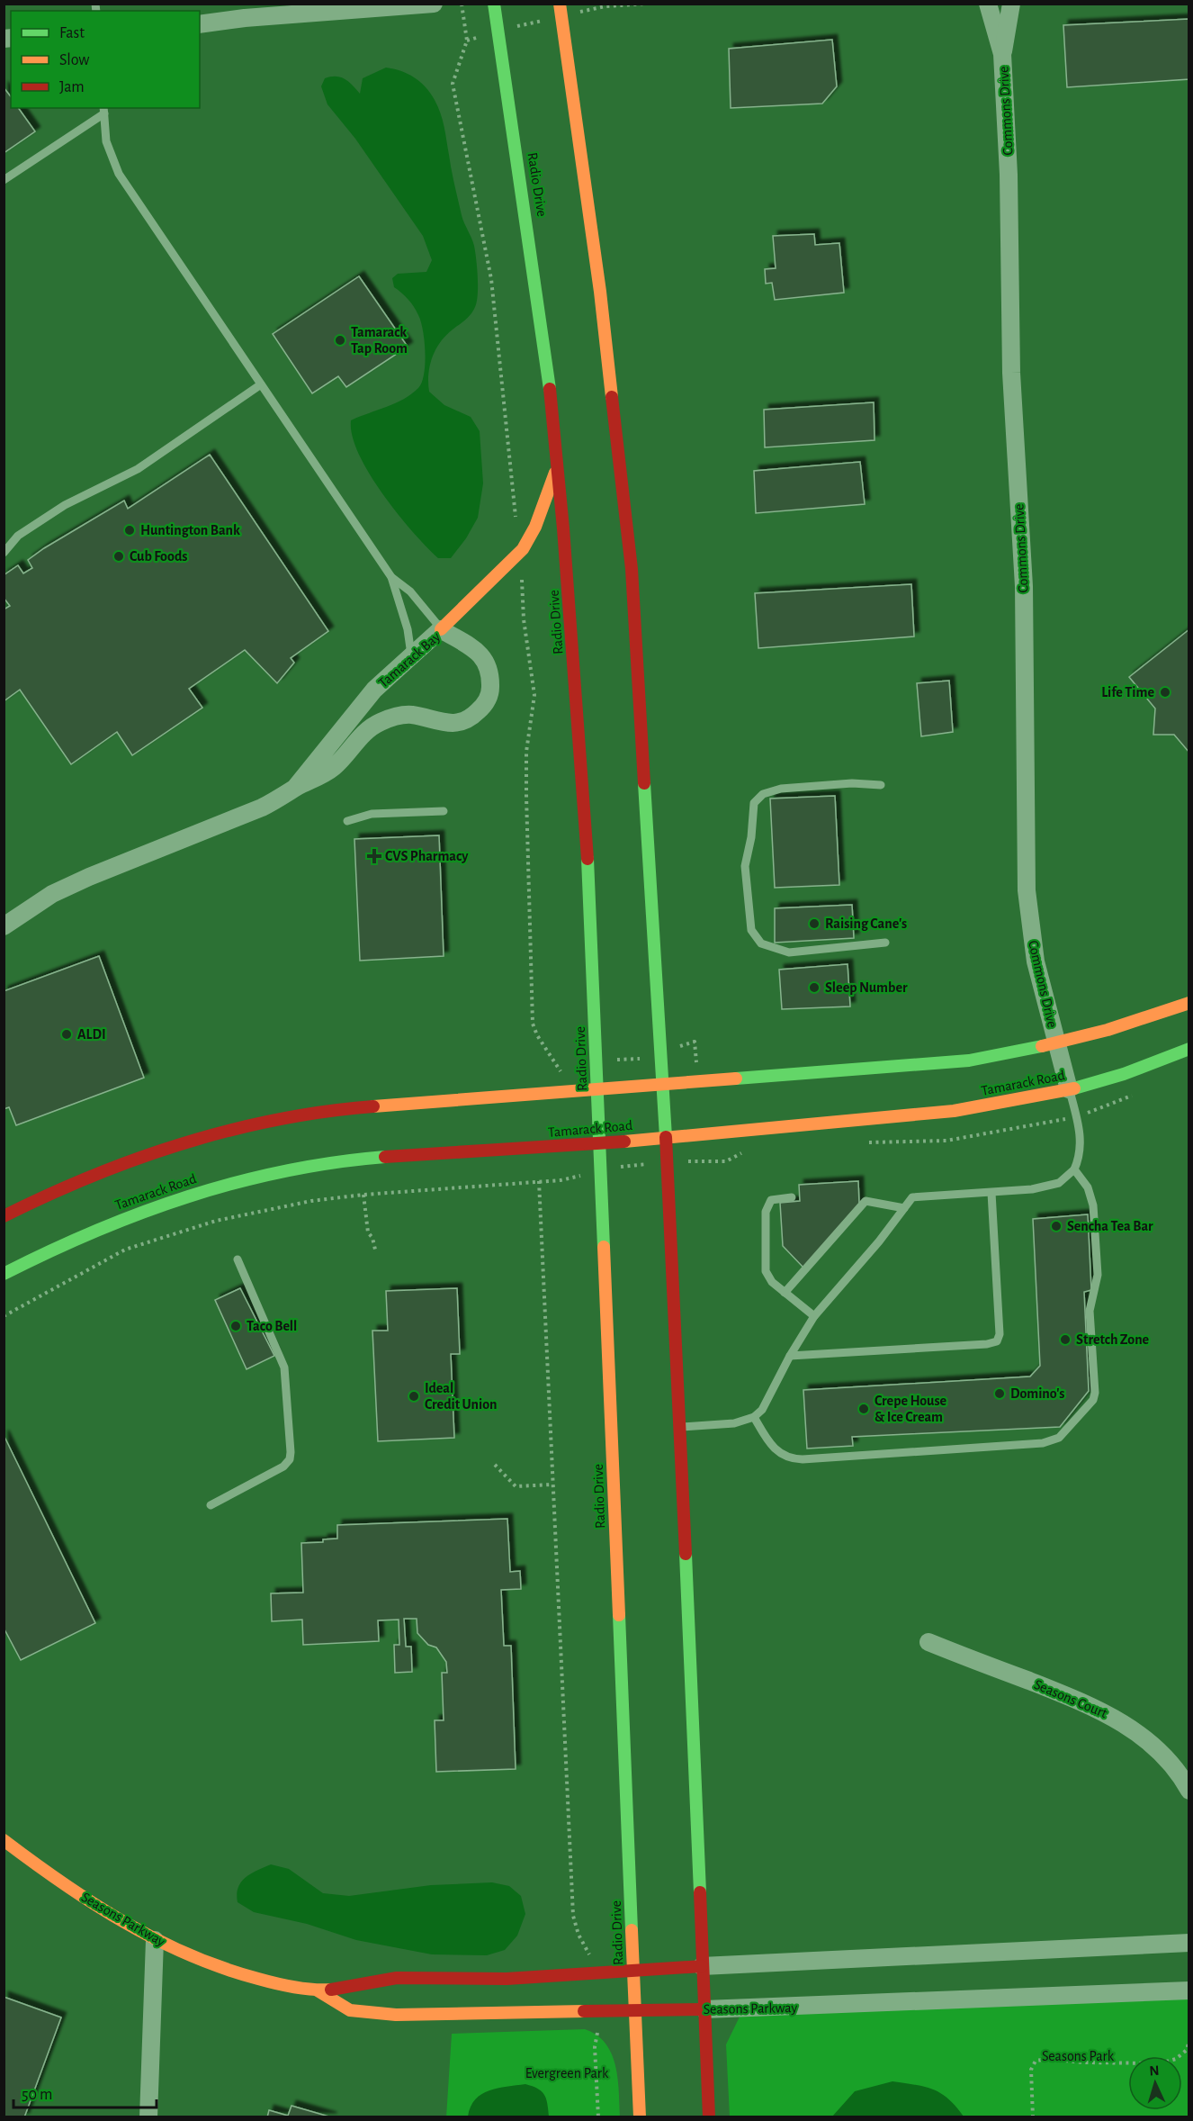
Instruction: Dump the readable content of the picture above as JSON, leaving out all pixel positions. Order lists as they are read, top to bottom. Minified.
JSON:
{"streets":{"main road":["Radio Drive","Tamarack Road","Seasons Parkway"],"street":["Commons Drive","Tamarack Bay","Seasons Court"]},"crossings":[["Commons Drive","Tamarack Road"],["Radio Drive","Tamarack Road"],["Radio Drive","Seasons Parkway"]],"parks":["Seasons Park","Evergreen Park"],"places":{"other":["Tamarack Tap Room","Huntington Bank","Cub Foods","Life Time","Raising Cane's","Sleep Number","ALDI","Sencha Tea Bar","Taco Bell","Stretch Zone","Domino's","Ideal Credit Union","Crepe House & Ice Cream"],"health":["CVS Pharmacy"]},"legend":["Fast","Slow","Jam"],"scale_bar":"50 m","north":"top"}
